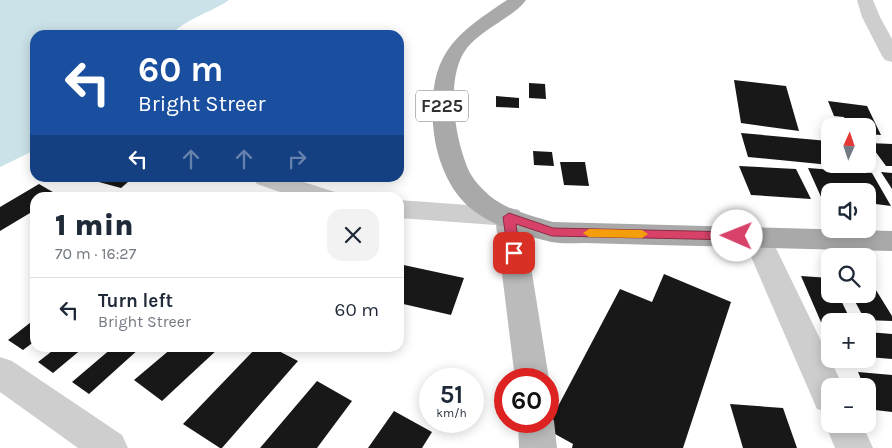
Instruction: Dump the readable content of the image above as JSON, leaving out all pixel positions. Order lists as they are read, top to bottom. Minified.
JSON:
{"streets":{"main road":["F225"]},"north":"top","page":{"turn":["60 m","Bright Streer"],"map_buttons":["+","−"],"heading":["1 min","70 m · 16:27"],"list":[{"name":"Turn left","note":"Bright Streer","value":"60 m"}],"speed":"51 km/h","limit":"60"}}
